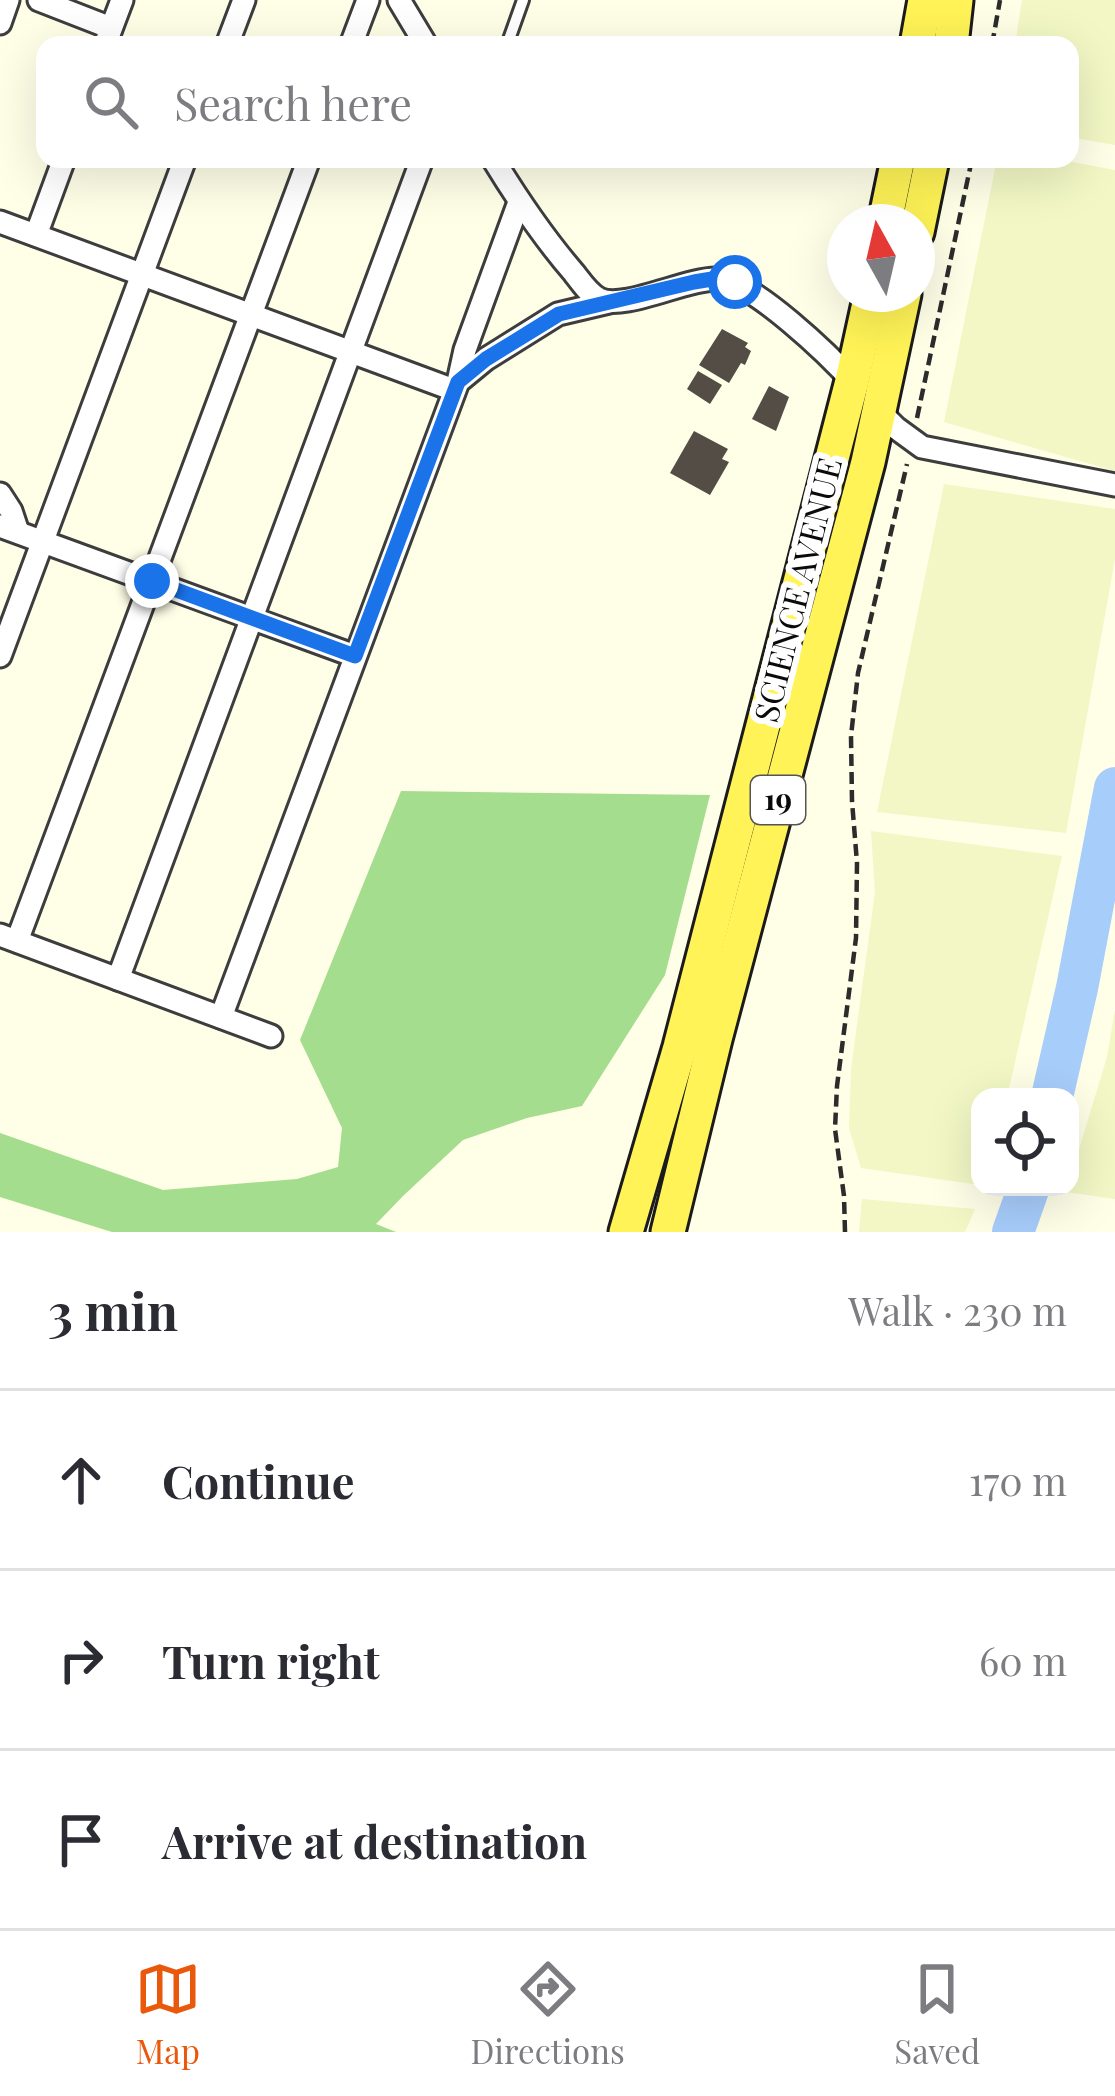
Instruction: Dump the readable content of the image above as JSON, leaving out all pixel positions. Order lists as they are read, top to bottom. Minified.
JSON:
{"streets":{"main road":["SCIENCE AVENUE","19"]},"north":"top","page":{"search":"Search here","heading":["3 min","Walk · 230 m"],"list":[["Continue","170 m"],["Turn right","60 m"],"Arrive at destination"],"nav":["Map","Directions","Saved"]}}
